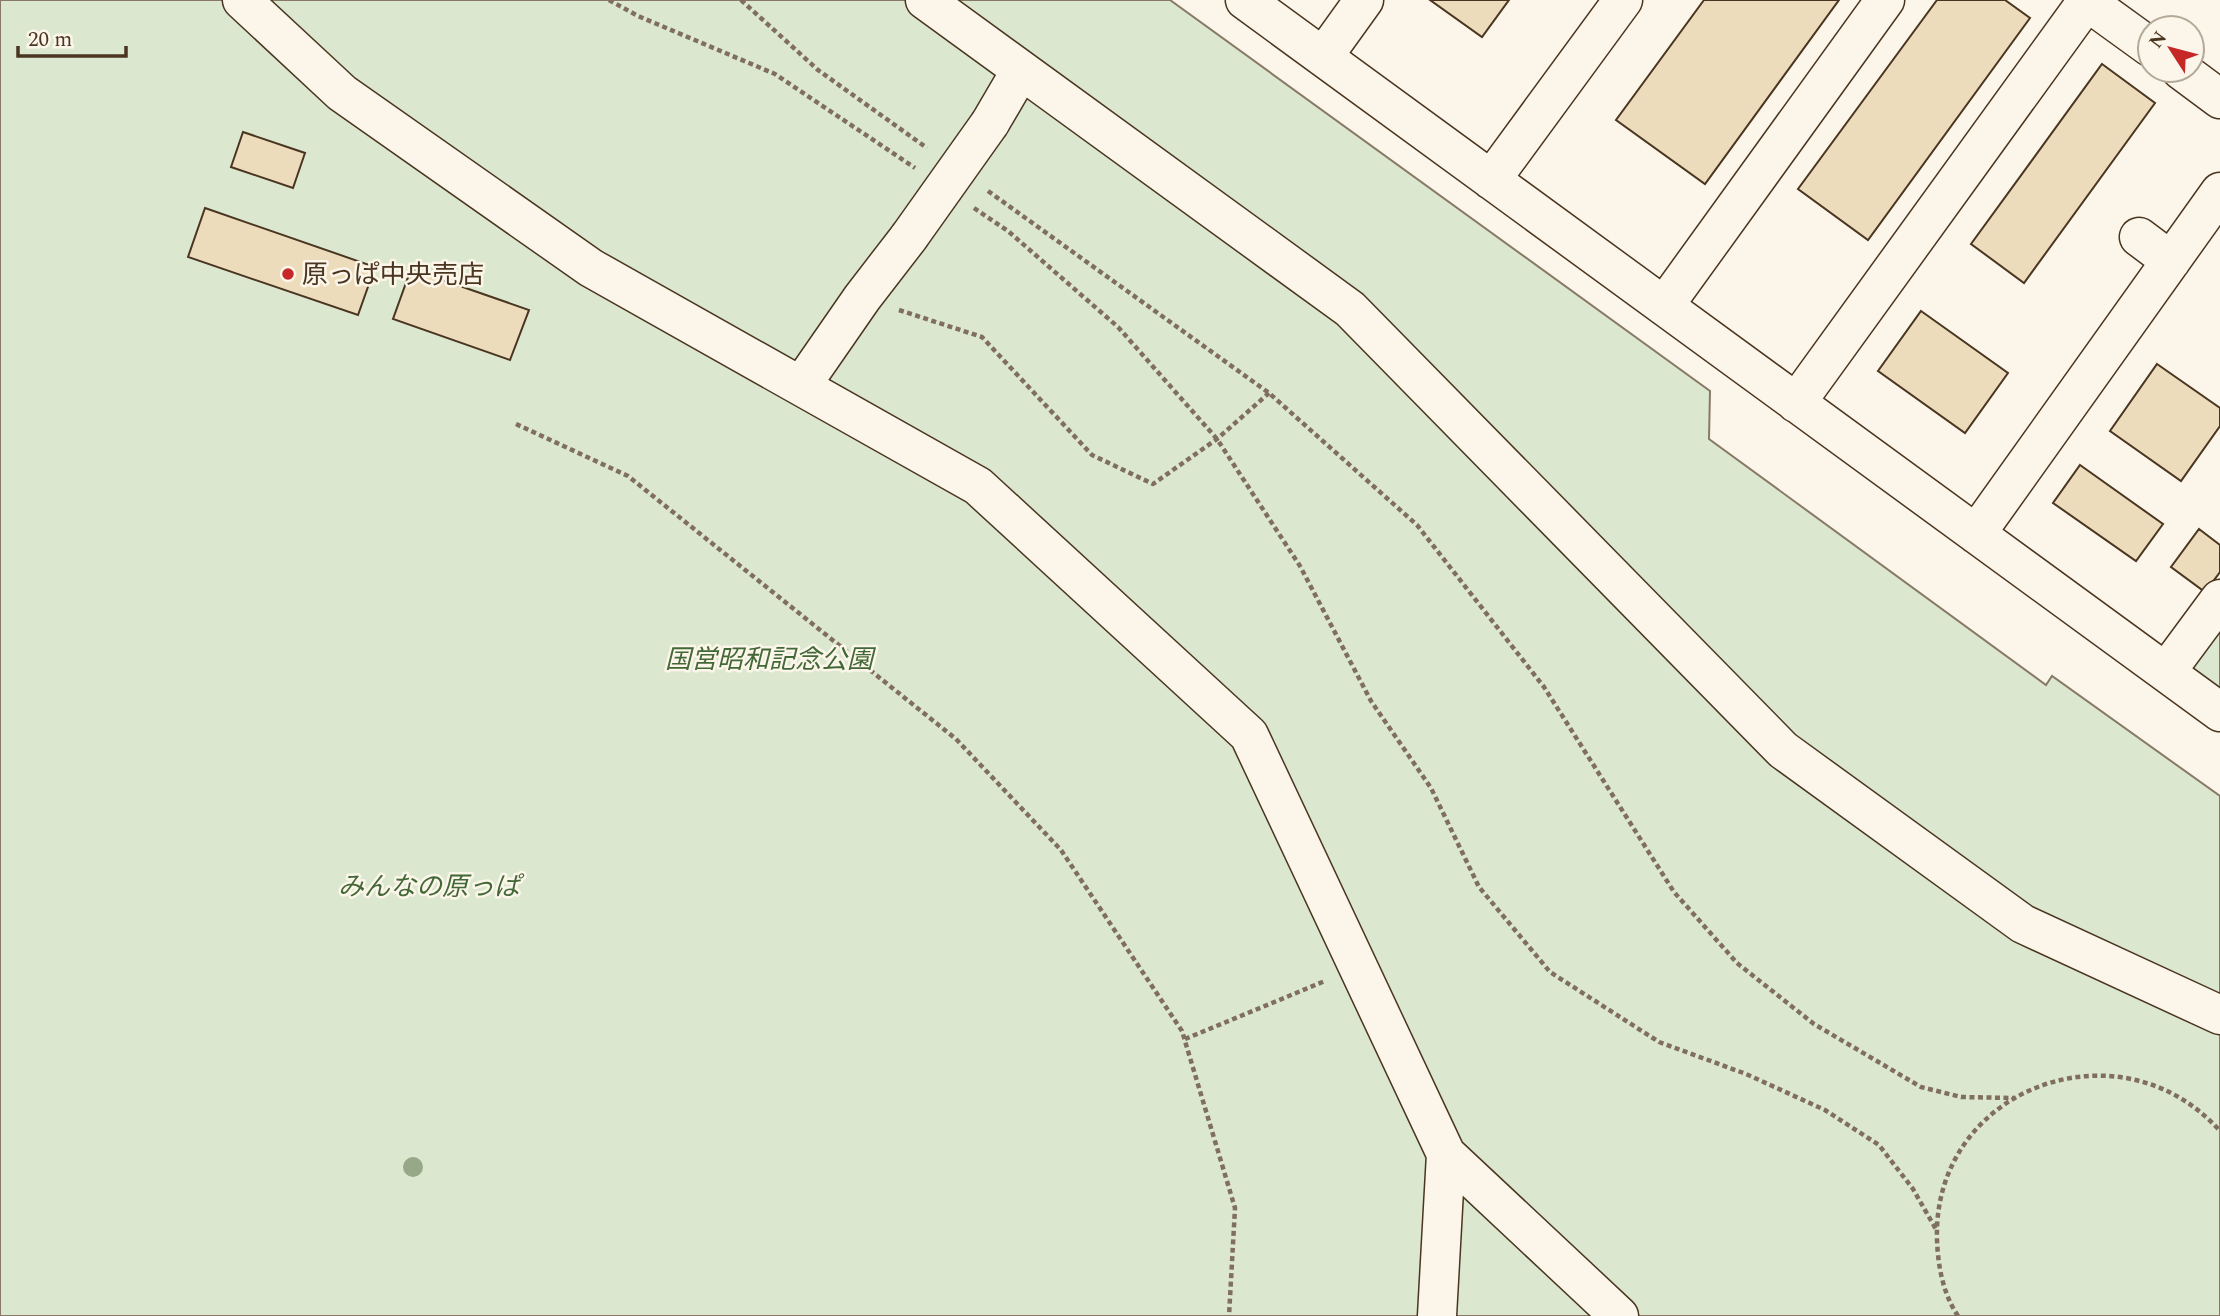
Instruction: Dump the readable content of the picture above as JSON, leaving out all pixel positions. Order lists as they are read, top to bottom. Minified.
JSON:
{"parks":["国営昭和記念公園","みんなの原っぱ"],"places":["原っぱ中央売店"],"scale_bar":"20 m","north":"top left"}
